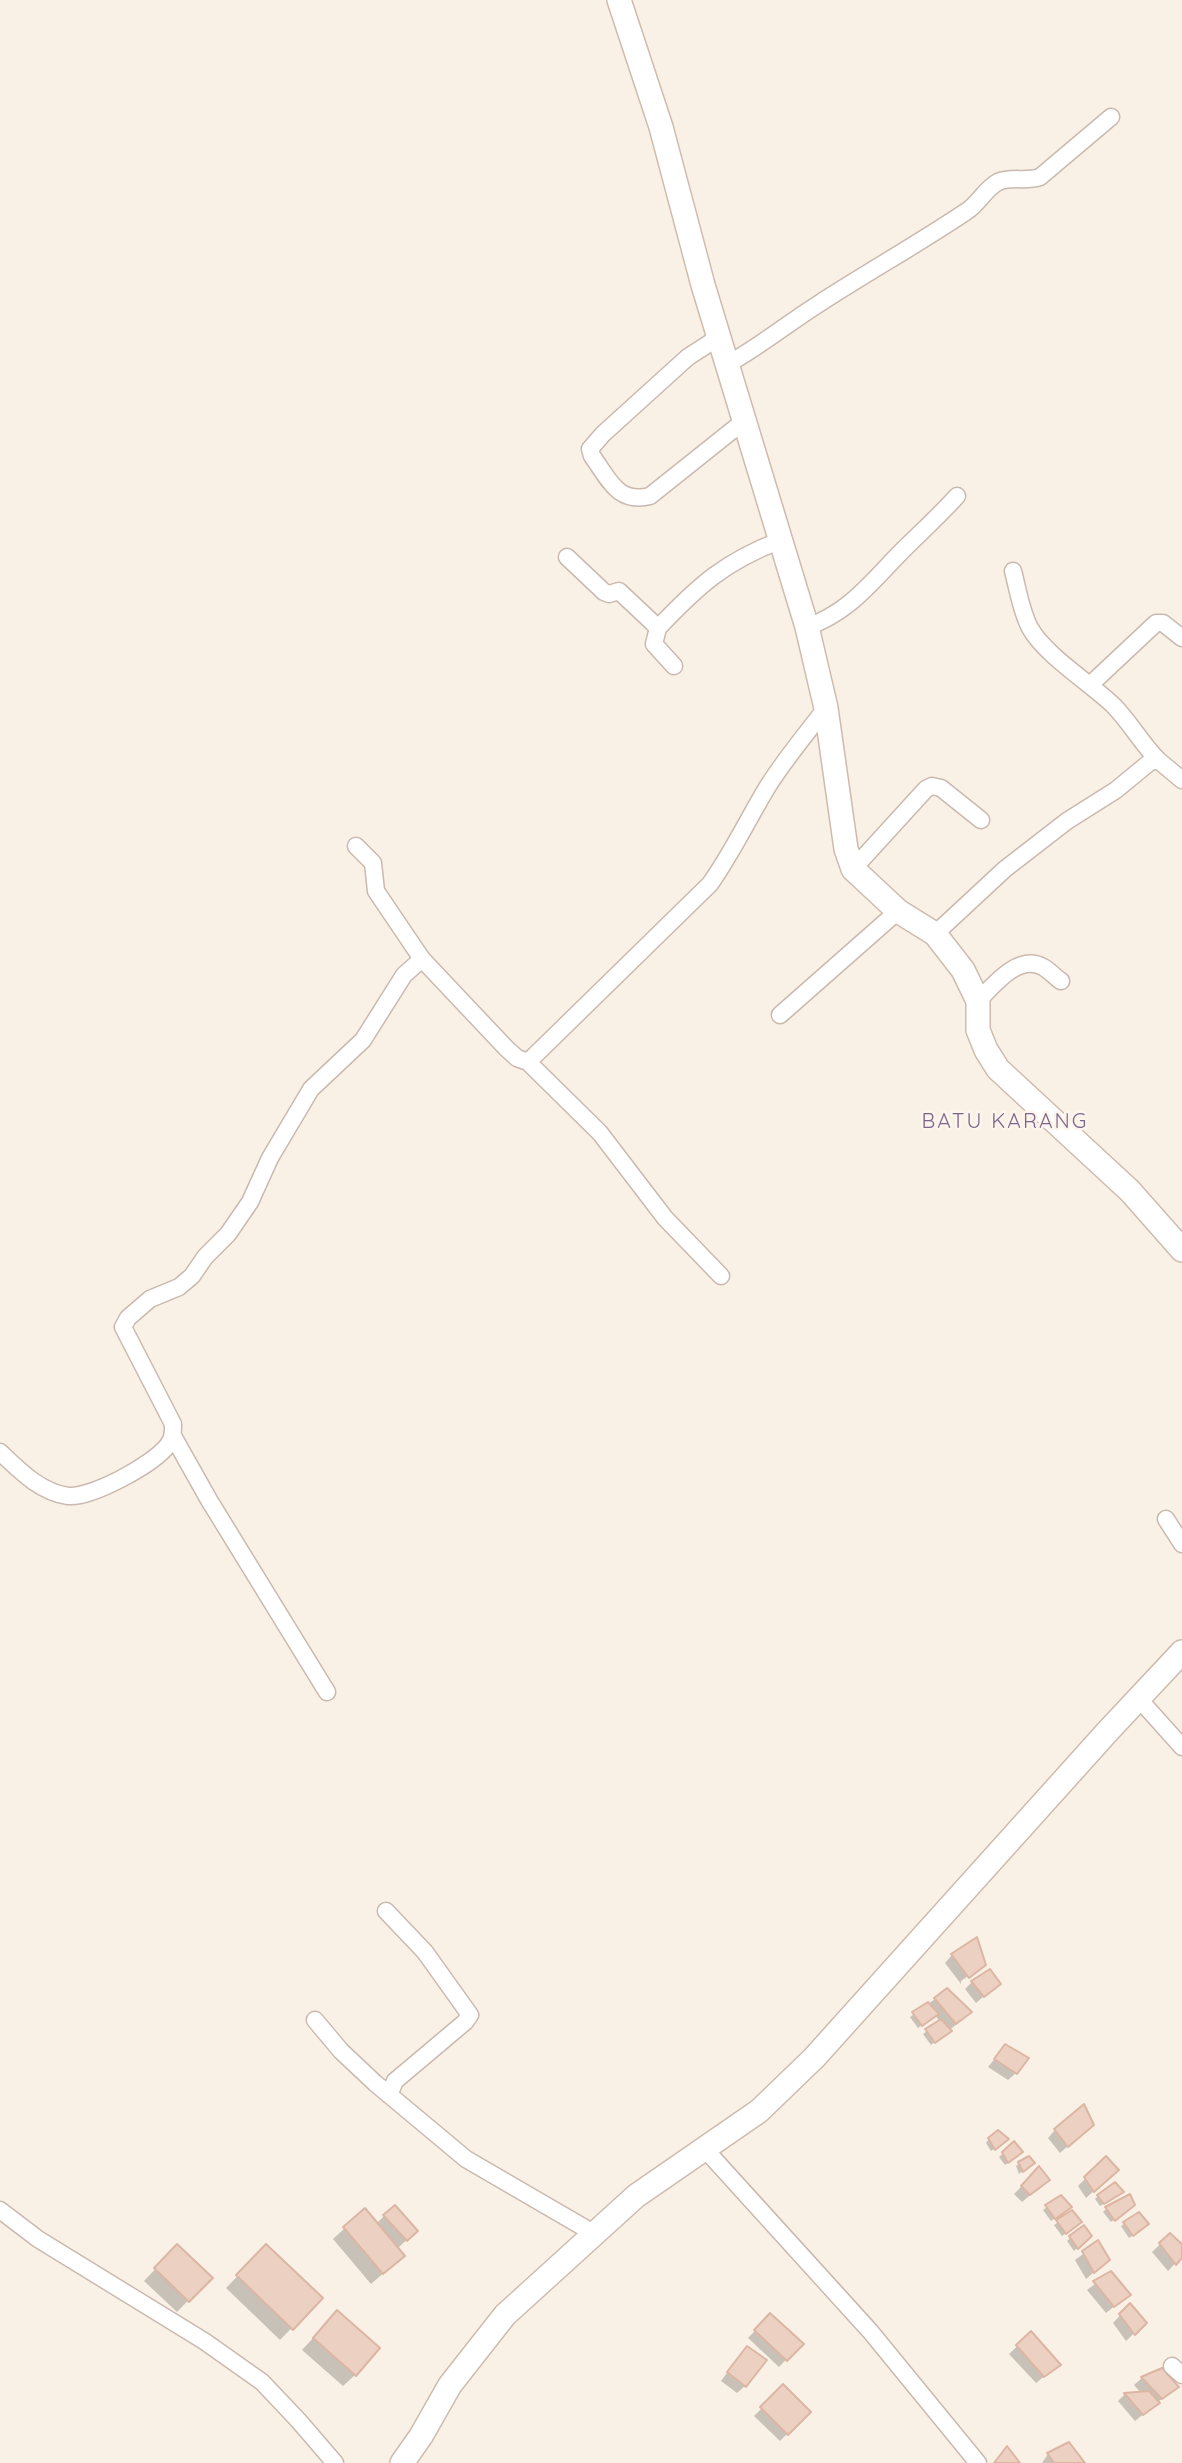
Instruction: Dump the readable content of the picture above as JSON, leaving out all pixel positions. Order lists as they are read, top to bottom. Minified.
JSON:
{"districts":["BATU KARANG"]}
